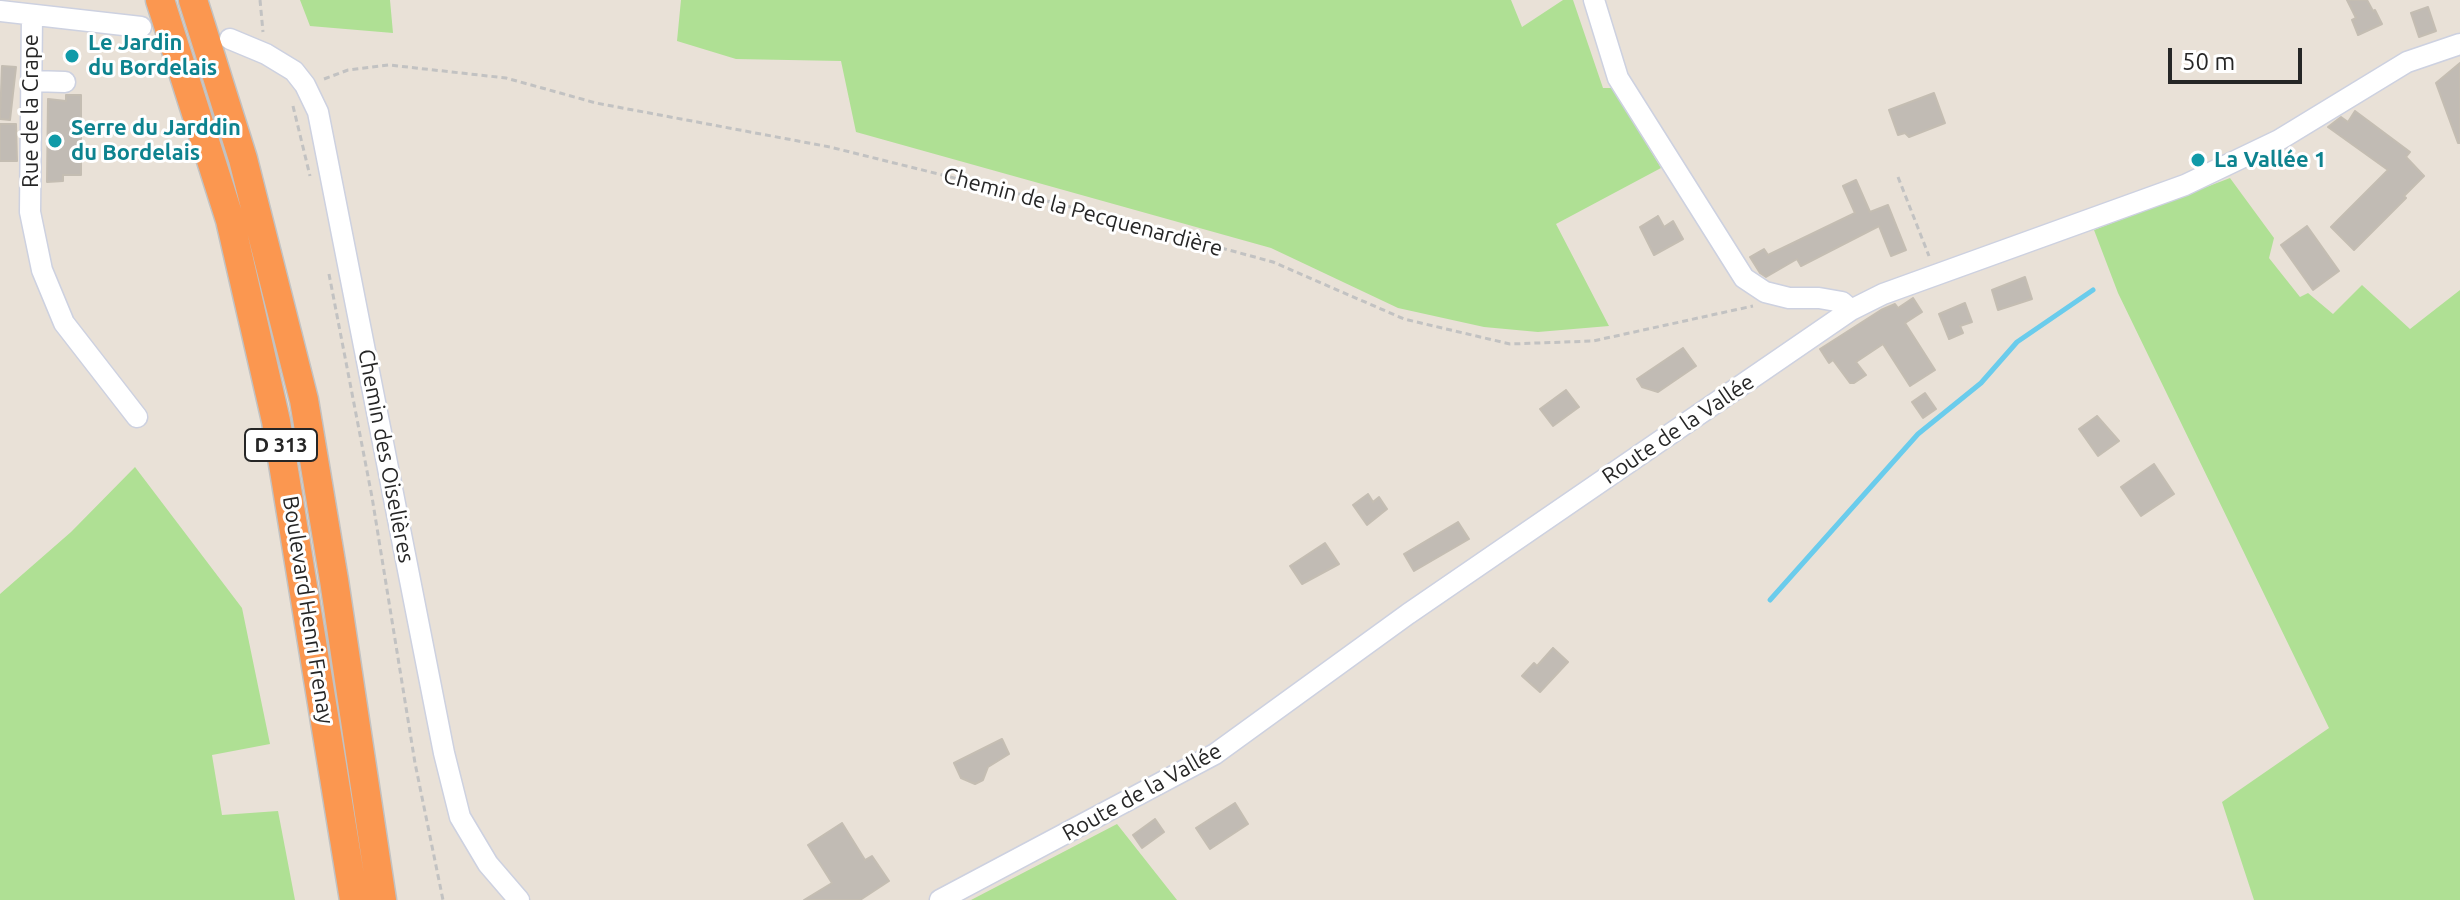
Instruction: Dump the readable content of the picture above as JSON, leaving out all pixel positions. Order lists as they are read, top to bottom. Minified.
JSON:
{"streets":{"highway":["D 313","Boulevard Henri Frenay"],"street":["Rue de la Crape","Route de la Vallée","Chemin des Oiselières"],"path":["Chemin de la Pecquenardière"]},"crossings":[["Chemin de la Pecquenardière","Chemin des Oiselières"]],"places":["Le Jardin du Bordelais","Serre du Jarddin du Bordelais","La Vallée 1"],"scale_bar":"50 m"}
